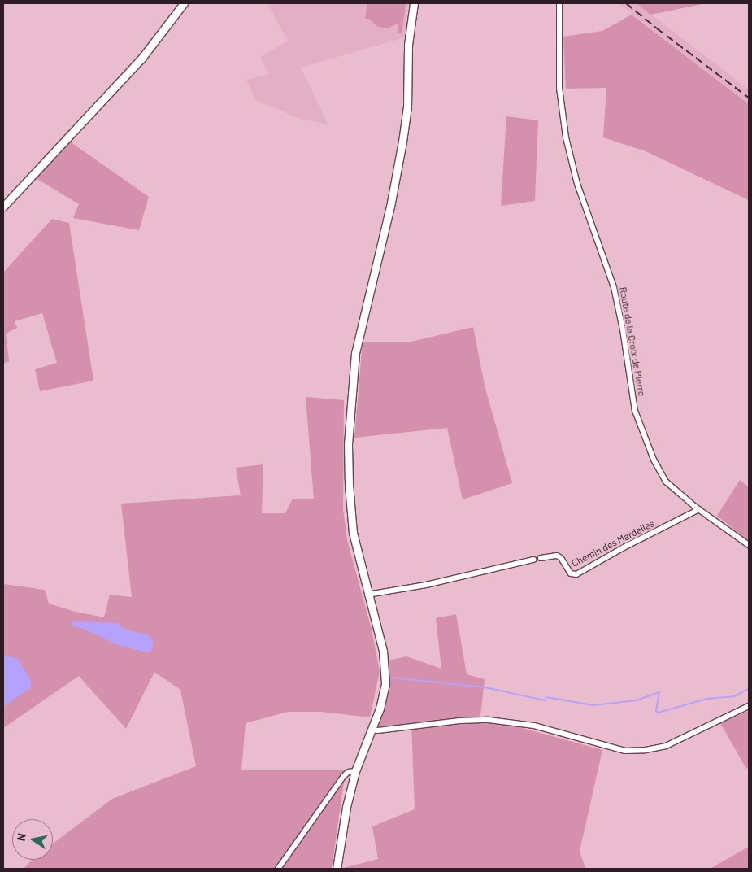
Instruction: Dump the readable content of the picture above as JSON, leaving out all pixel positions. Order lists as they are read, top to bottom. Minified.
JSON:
{"streets":{"street":["Route de la Croix de Pierre","Chemin des Mardelles"]},"crossings":[["Route de la Croix de Pierre","Chemin des Mardelles"]],"north":"left"}
